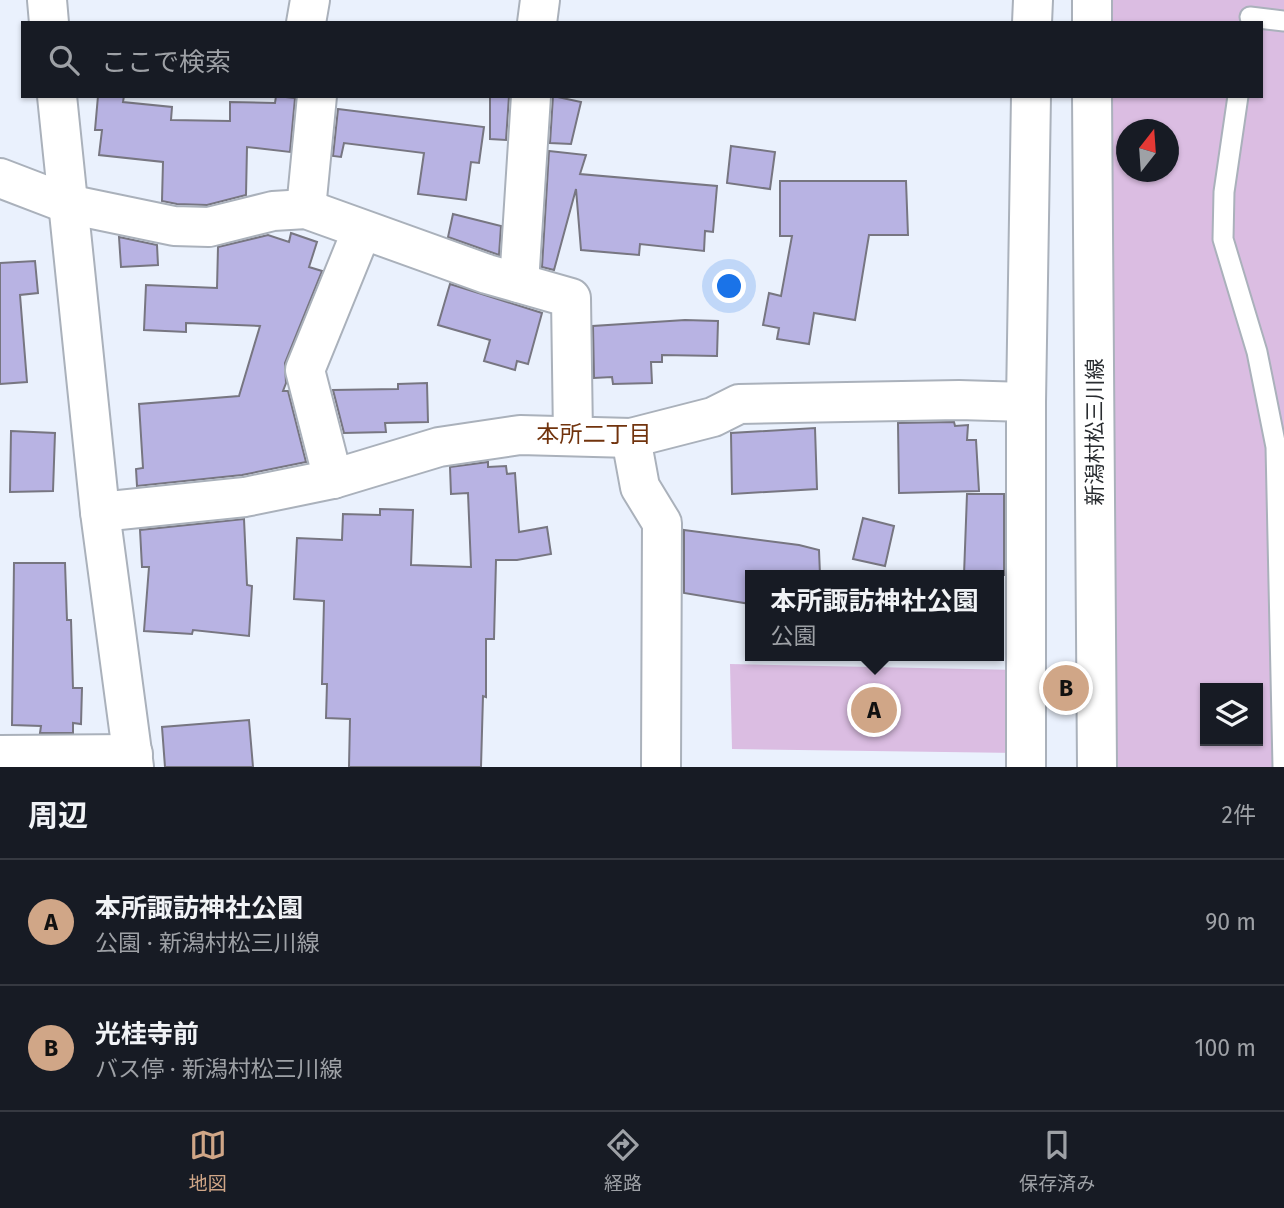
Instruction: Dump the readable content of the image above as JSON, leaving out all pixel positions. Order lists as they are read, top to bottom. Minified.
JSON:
{"streets":{"street":["新潟村松三川線"]},"districts":["本所二丁目"],"north":"top","page":{"search":"ここで検索","popup":["本所諏訪神社公園","公園"],"pins":["B","A"],"heading":["周辺","2件"],"list":[{"mark":"A","name":"本所諏訪神社公園","note":"公園 · 新潟村松三川線","value":"90 m"},{"mark":"B","name":"光桂寺前","note":"バス停 · 新潟村松三川線","value":"100 m"}],"nav":["地図","経路","保存済み"]}}
